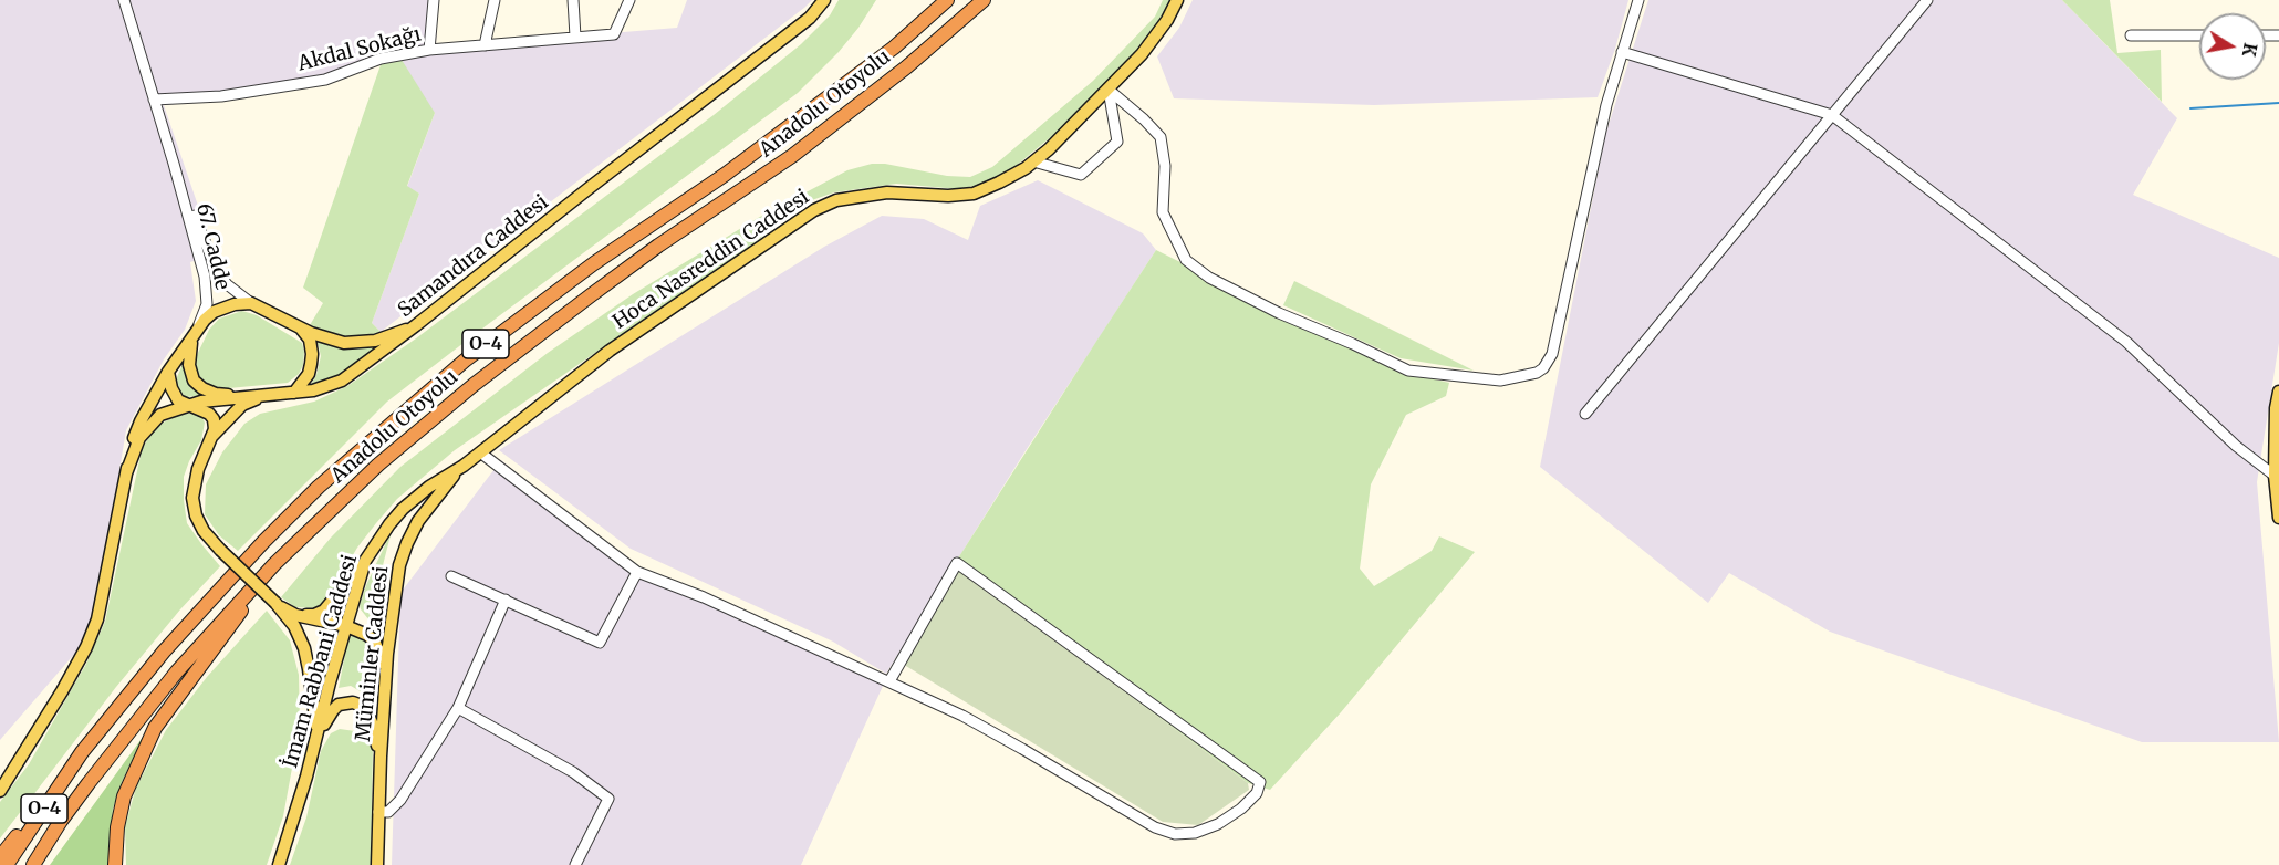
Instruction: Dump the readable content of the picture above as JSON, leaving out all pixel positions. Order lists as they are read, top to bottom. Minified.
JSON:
{"streets":{"highway":["Anadolu Otoyolu","O-4"],"main road":["Samandıra Caddesi","Hoca Nasreddin Caddesi","Müminler Caddesi","İmam Rabbani Caddesi"],"street":["Akdal Sokağı","67. Cadde"]},"crossings":[["Akdal Sokağı","67. Cadde"],["67. Cadde","Samandıra Caddesi"],["Hoca Nasreddin Caddesi","Müminler Caddesi"],["Hoca Nasreddin Caddesi","İmam Rabbani Caddesi"],["Müminler Caddesi","İmam Rabbani Caddesi"]],"north":"right"}
